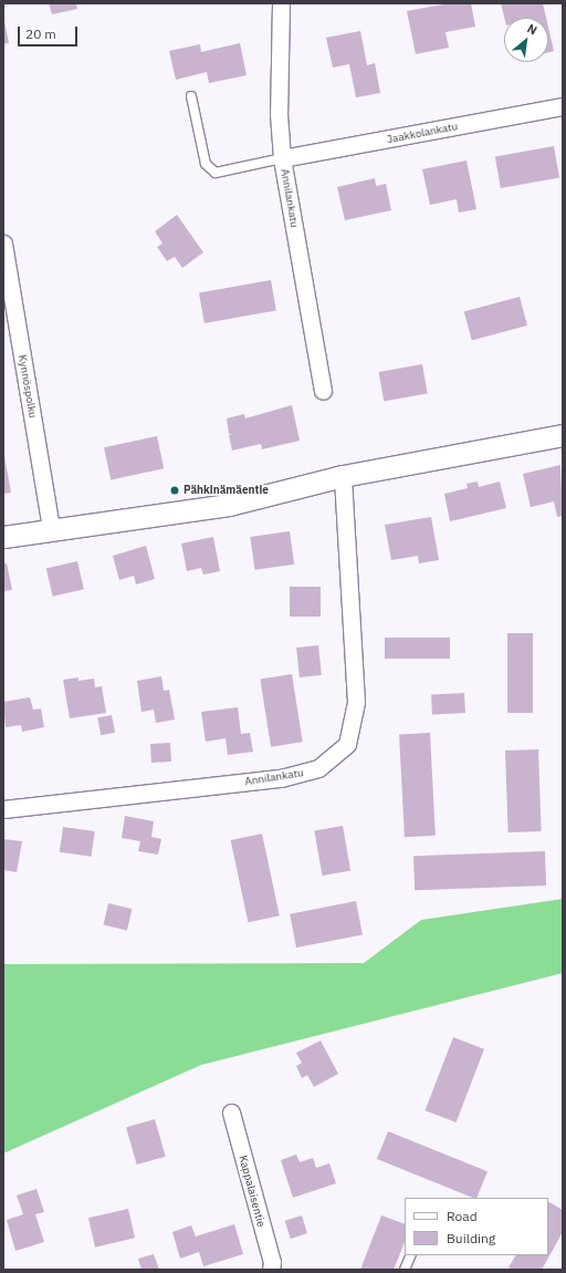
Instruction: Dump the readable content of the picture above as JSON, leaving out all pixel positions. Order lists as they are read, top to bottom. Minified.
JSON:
{"streets":{"street":["Jaakkolankatu","Annilankatu","Kynnöspolku","Kappalaisentie"]},"crossings":[["Jaakkolankatu","Annilankatu"]],"places":["Pähkinämäentie"],"legend":["Road","Building"],"scale_bar":"20 m","north":"top right"}
